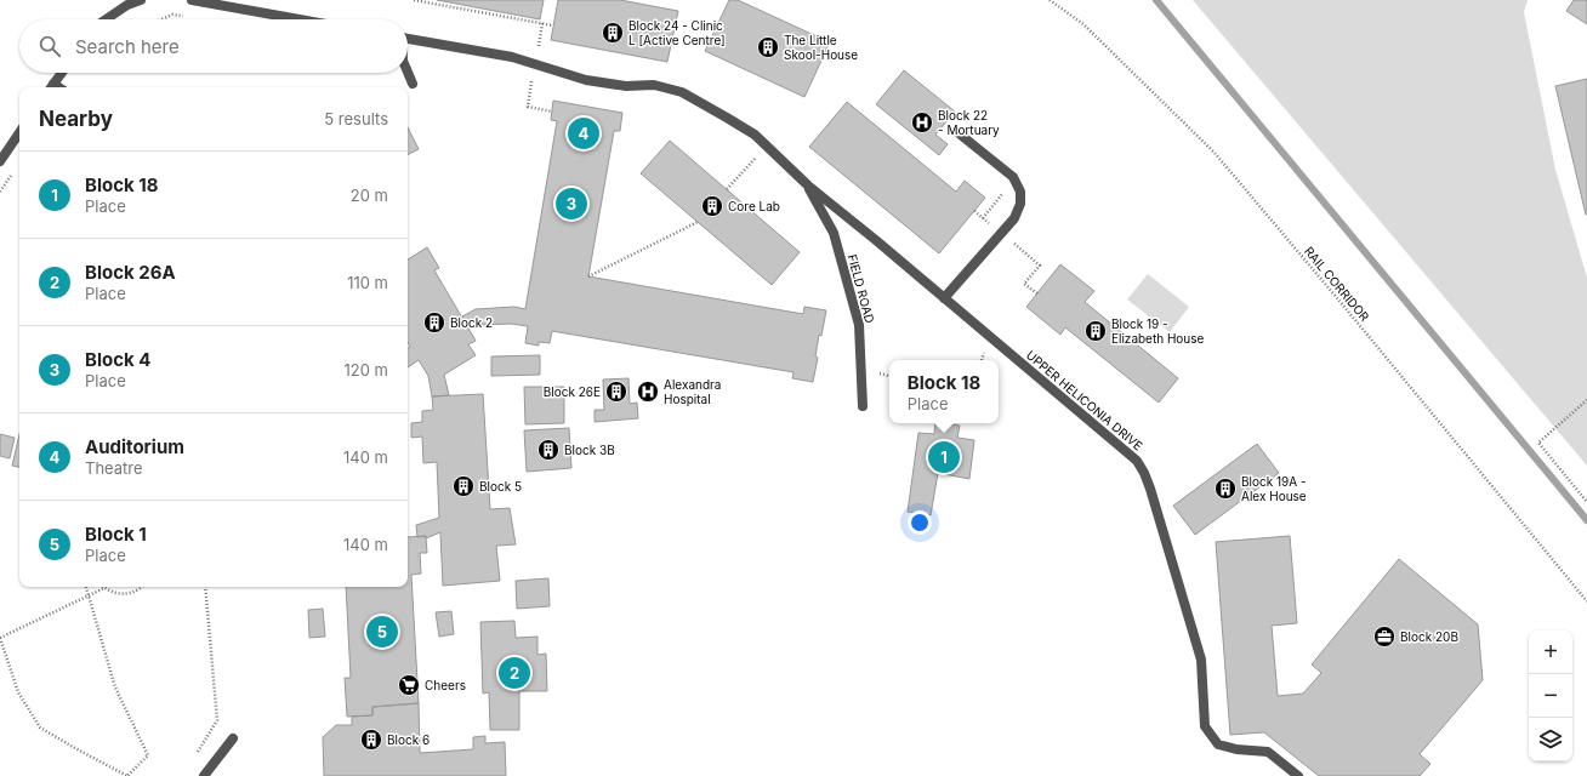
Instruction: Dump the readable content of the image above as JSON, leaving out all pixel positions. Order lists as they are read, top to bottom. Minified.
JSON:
{"streets":{"lane":["FIELD ROAD","UPPER HELICONIA DRIVE"],"path":["RAIL CORRIDOR"]},"crossings":[["FIELD ROAD","UPPER HELICONIA DRIVE"]],"places":{"building":["Block 24 - Clinic L [Active Centre]","The Little Skool-House","Core Lab","Block 2","Block 19 - Elizabeth House","Block 26E","Block 3B","Block 5","Block 19A - Alex House","Block 6"],"hospital":["Block 22 - Mortuary","Alexandra Hospital"],"office":["Block 20B"],"supermarket":["Cheers"]},"page":{"search":"Search here","heading":["Nearby","5 results"],"pins":["4","3","1","5","2"],"list":[{"mark":"1","name":"Block 18","note":"Place","value":"20 m"},{"mark":"2","name":"Block 26A","note":"Place","value":"110 m"},{"mark":"3","name":"Block 4","note":"Place","value":"120 m"},{"mark":"4","name":"Auditorium","note":"Theatre","value":"140 m"},{"mark":"5","name":"Block 1","note":"Place","value":"140 m"}],"popup":["Block 18","Place"],"map_buttons":["+","−"]}}
